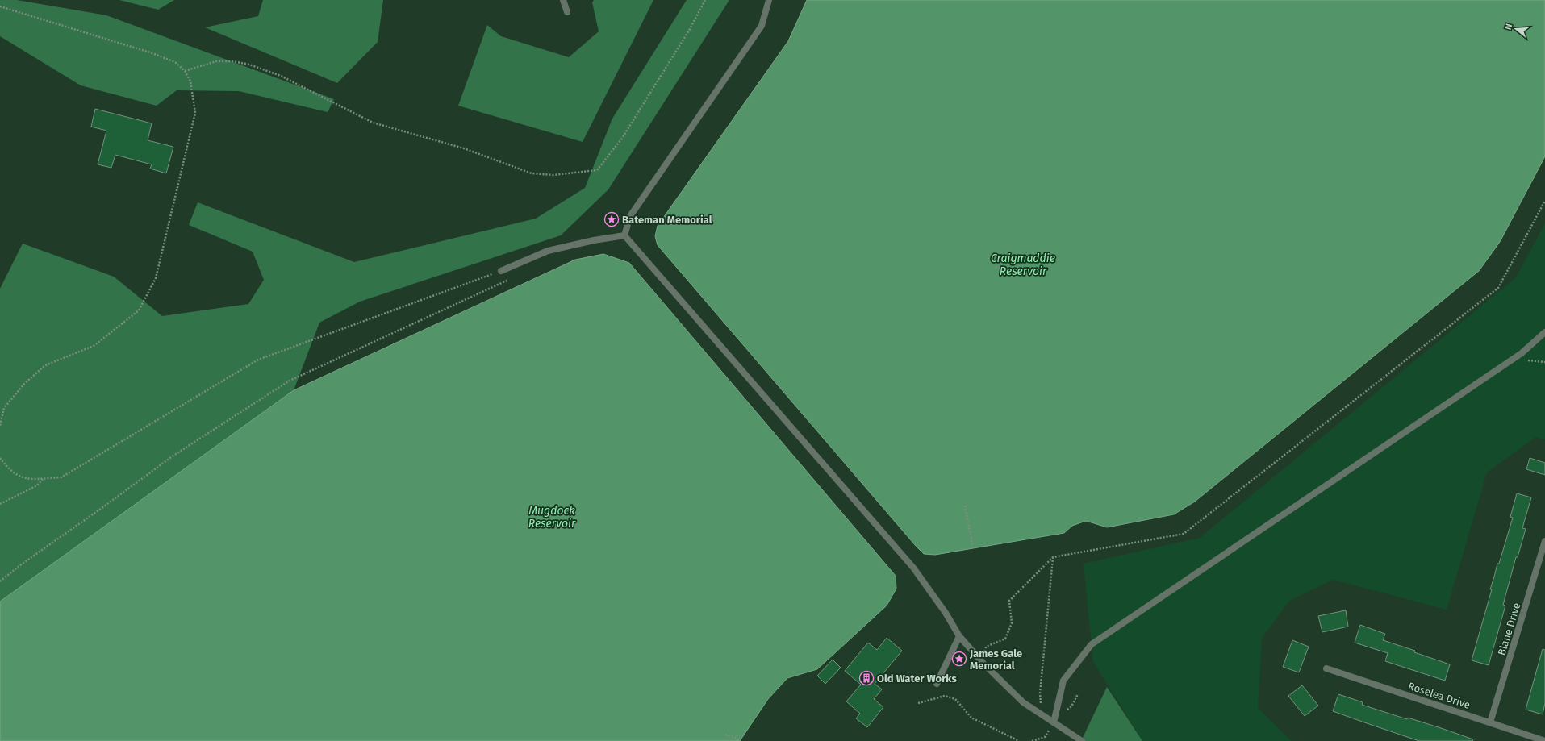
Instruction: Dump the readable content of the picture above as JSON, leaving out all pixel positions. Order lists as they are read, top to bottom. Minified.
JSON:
{"streets":{"street":["Blane Drive","Roselea Drive"]},"crossings":[["Blane Drive","Roselea Drive"]],"water":["Craigmaddie Reservoir","Mugdock Reservoir"],"places":{"place":["Bateman Memorial","James Gale Memorial"],"building":["Old Water Works"]},"north":"left"}
